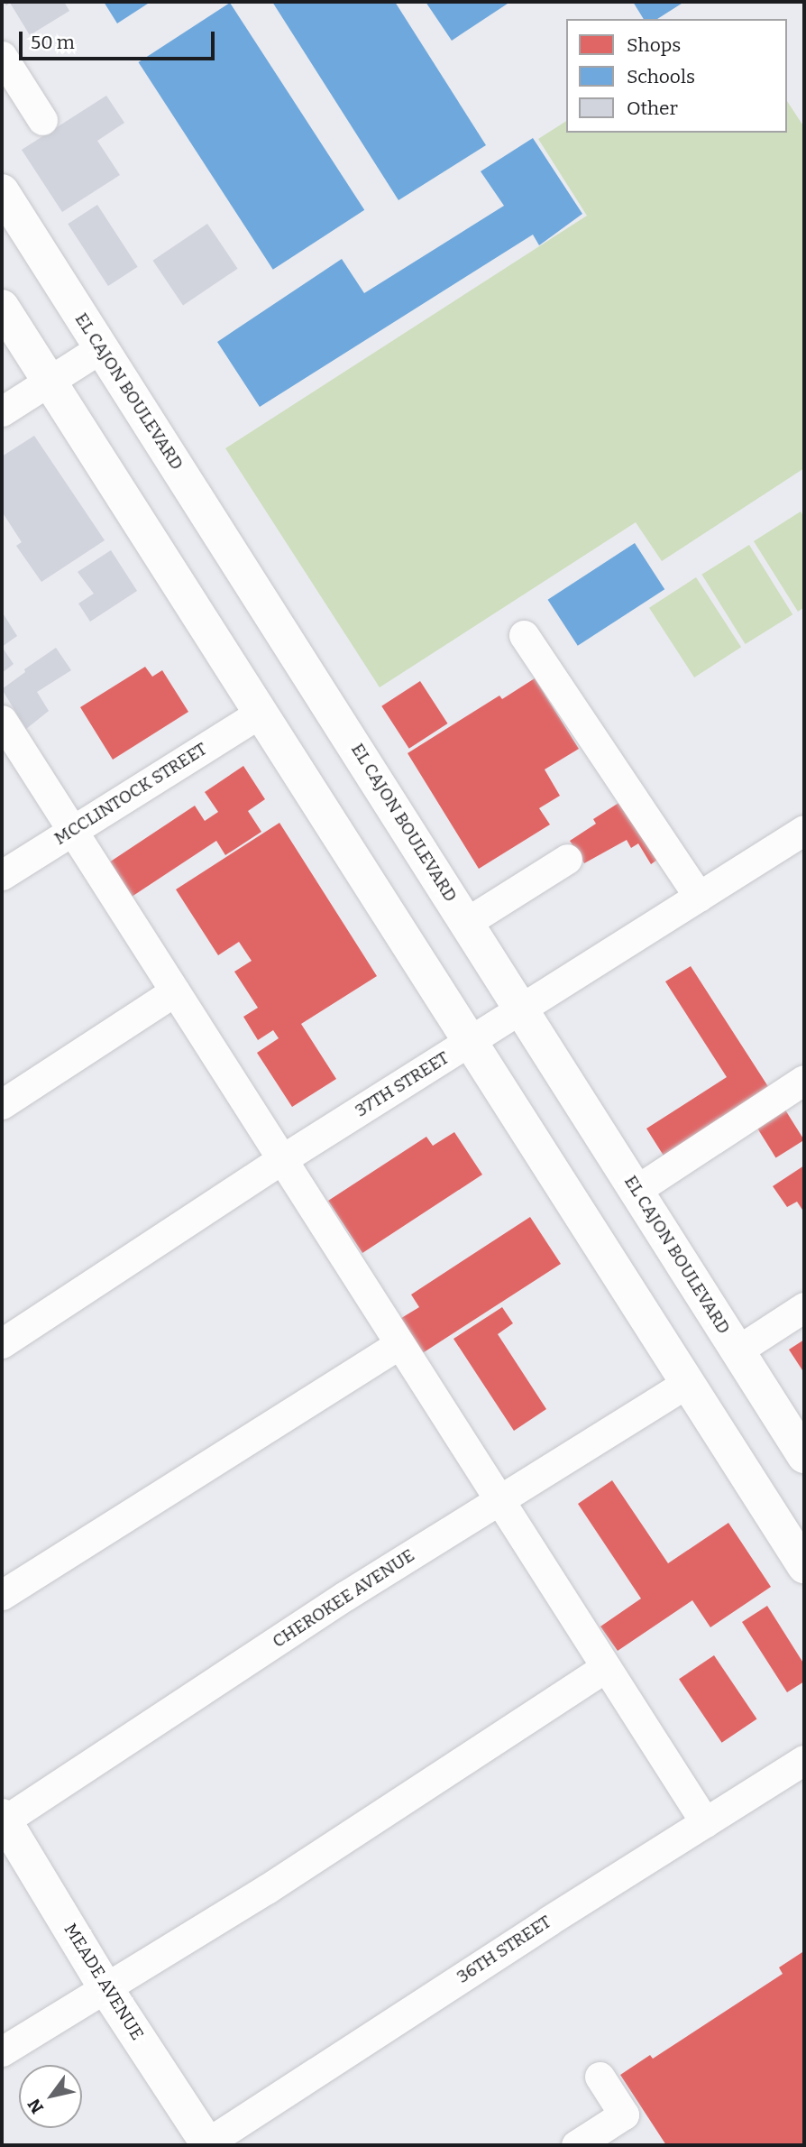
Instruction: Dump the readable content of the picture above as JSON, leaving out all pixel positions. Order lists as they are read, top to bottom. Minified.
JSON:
{"streets":{"main road":["EL CAJON BOULEVARD","MEADE AVENUE"],"street":["MCCLINTOCK STREET","37TH STREET","CHEROKEE AVENUE","36TH STREET"]},"crossings":[["EL CAJON BOULEVARD","37TH STREET"],["CHEROKEE AVENUE","MEADE AVENUE"],["36TH STREET","MEADE AVENUE"]],"legend":["Shops","Schools","Other"],"scale_bar":"50 m","north":"bottom left"}
